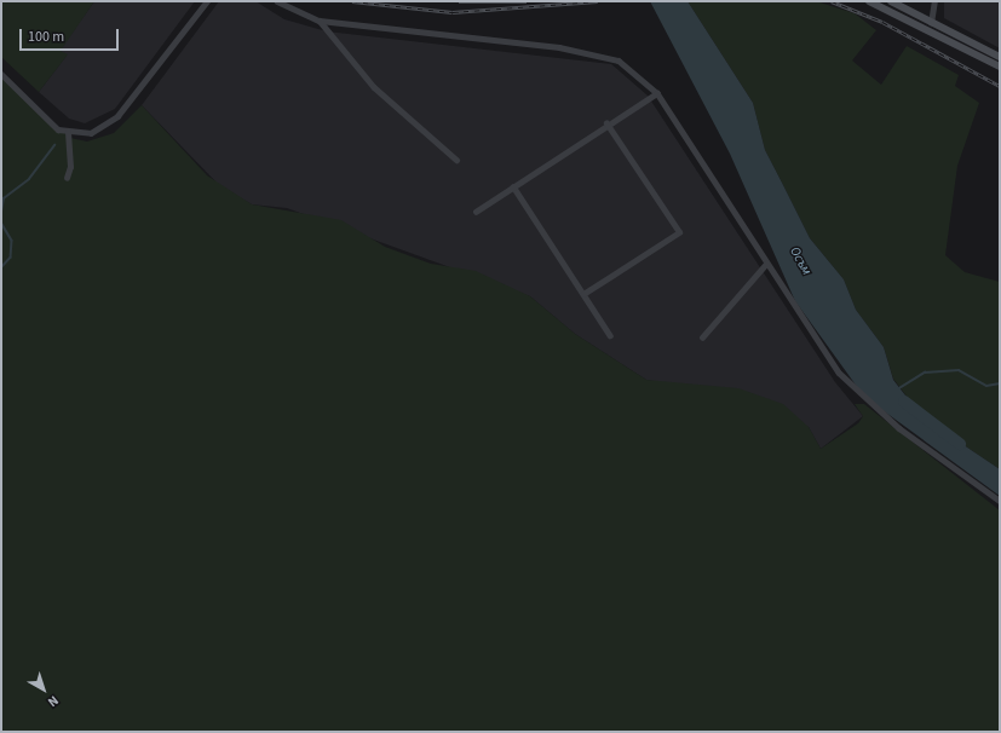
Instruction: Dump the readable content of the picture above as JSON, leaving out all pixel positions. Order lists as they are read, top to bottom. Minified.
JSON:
{"water":["Осъм"],"scale_bar":"100 m","north":"bottom right"}
